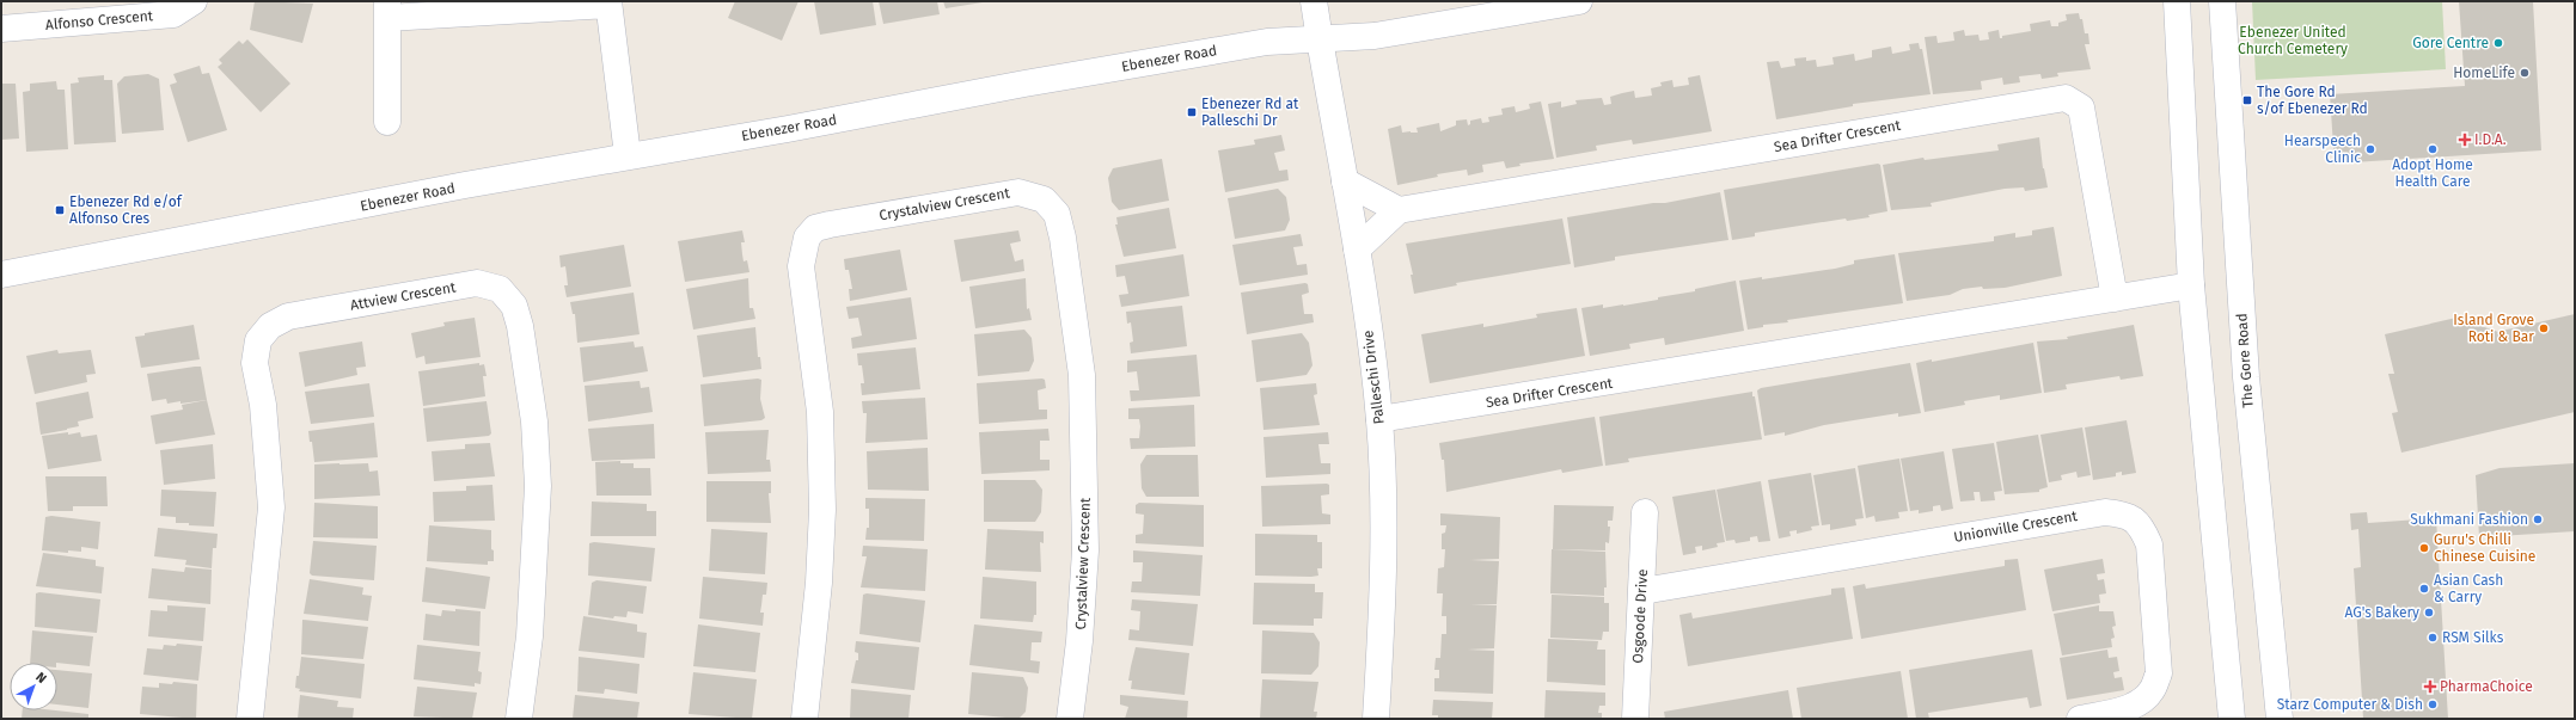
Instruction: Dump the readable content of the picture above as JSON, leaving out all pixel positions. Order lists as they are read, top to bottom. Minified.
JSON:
{"streets":{"street":["Alfonso Crescent","Ebenezer Road","Sea Drifter Crescent","Crystalview Crescent","Attview Crescent","The Gore Road","Palleschi Drive","Unionville Crescent","Osgoode Drive"]},"crossings":[["Ebenezer Road","Palleschi Drive"],["Sea Drifter Crescent","Palleschi Drive"],["Unionville Crescent","Osgoode Drive"]],"parks":["Ebenezer United Church Cemetery"],"places":{"other":["Gore Centre","HomeLife","Hearspeech Clinic","Adopt Home Health Care","Island Grove Roti & Bar","Sukhmani Fashion","Guru's Chilli Chinese Cuisine","Asian Cash & Carry","AG's Bakery","RSM Silks","Starz Computer & Dish"],"transit":["The Gore Rd s/of Ebenezer Rd","Ebenezer Rd at Palleschi Dr","Ebenezer Rd e/of Alfonso Cres"],"health":["I.D.A.","PharmaChoice"]},"north":"top right"}
